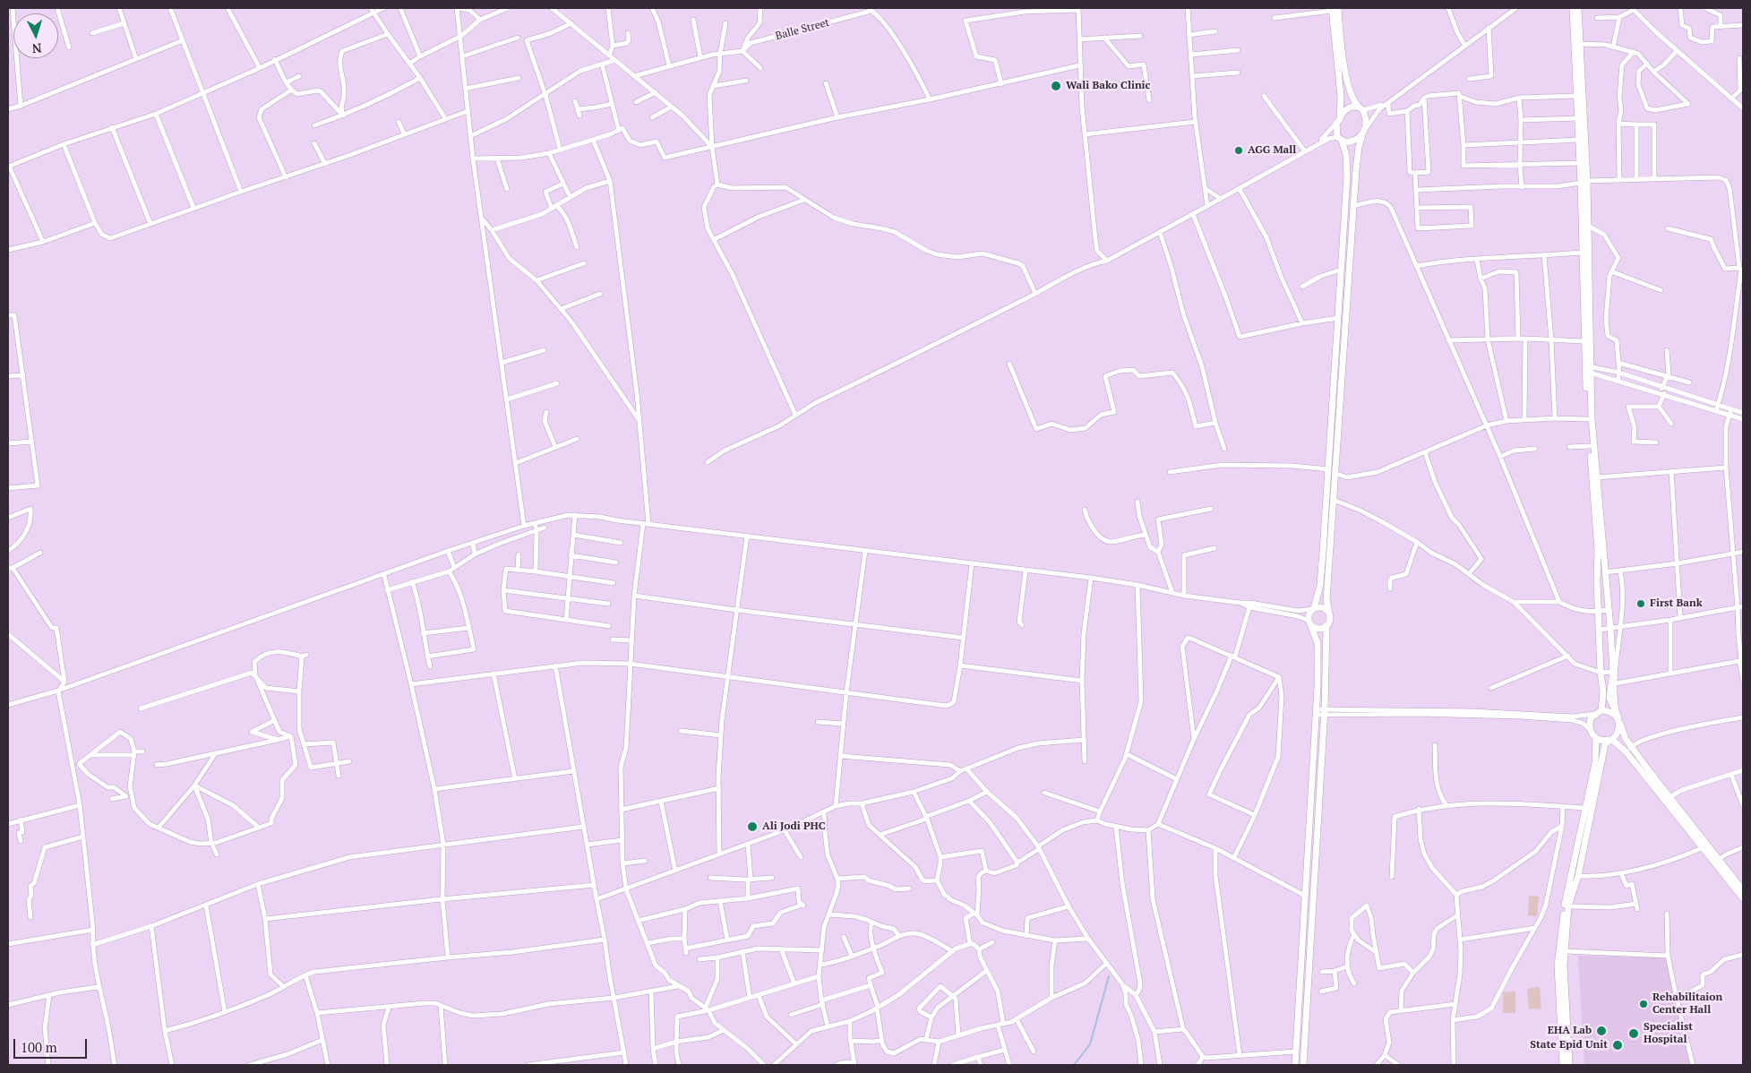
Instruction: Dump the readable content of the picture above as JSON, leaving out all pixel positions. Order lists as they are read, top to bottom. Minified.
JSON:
{"streets":{"street":["Balle Street"]},"places":["Wali Bako Clinic","AGG Mall","First Bank","Ali Jodi PHC","Rehabilitaion Center Hall","EHA Lab","Specialist Hospital","State Epid Unit"],"scale_bar":"100 m","north":"bottom"}
